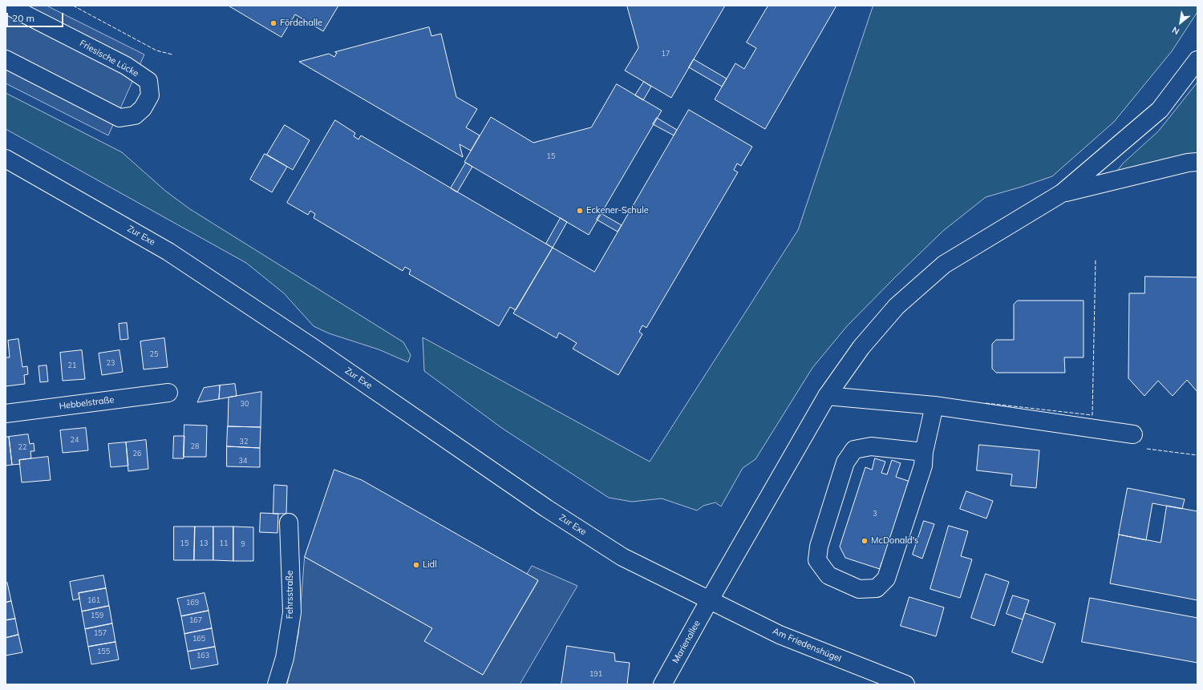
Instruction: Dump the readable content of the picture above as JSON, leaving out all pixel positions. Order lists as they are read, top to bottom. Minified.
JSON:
{"streets":{"main road":["Friesische Lücke","Zur Exe","Hebbelstraße","Fehrsstraße","Marienallee","Am Friedenshügel"]},"crossings":[["Zur Exe","Marienallee"],["Zur Exe","Am Friedenshügel"],["Marienallee","Am Friedenshügel"]],"places":["Fördehalle","Eckener-Schule","McDonald's","Lidl"],"house_numbers":["17","15","25","23","21","30","24","32","28","22","26","34","3","15","13","11","9","161","169","159","167","157","165","155","163","191"],"scale_bar":"20 m","north":"bottom left"}
